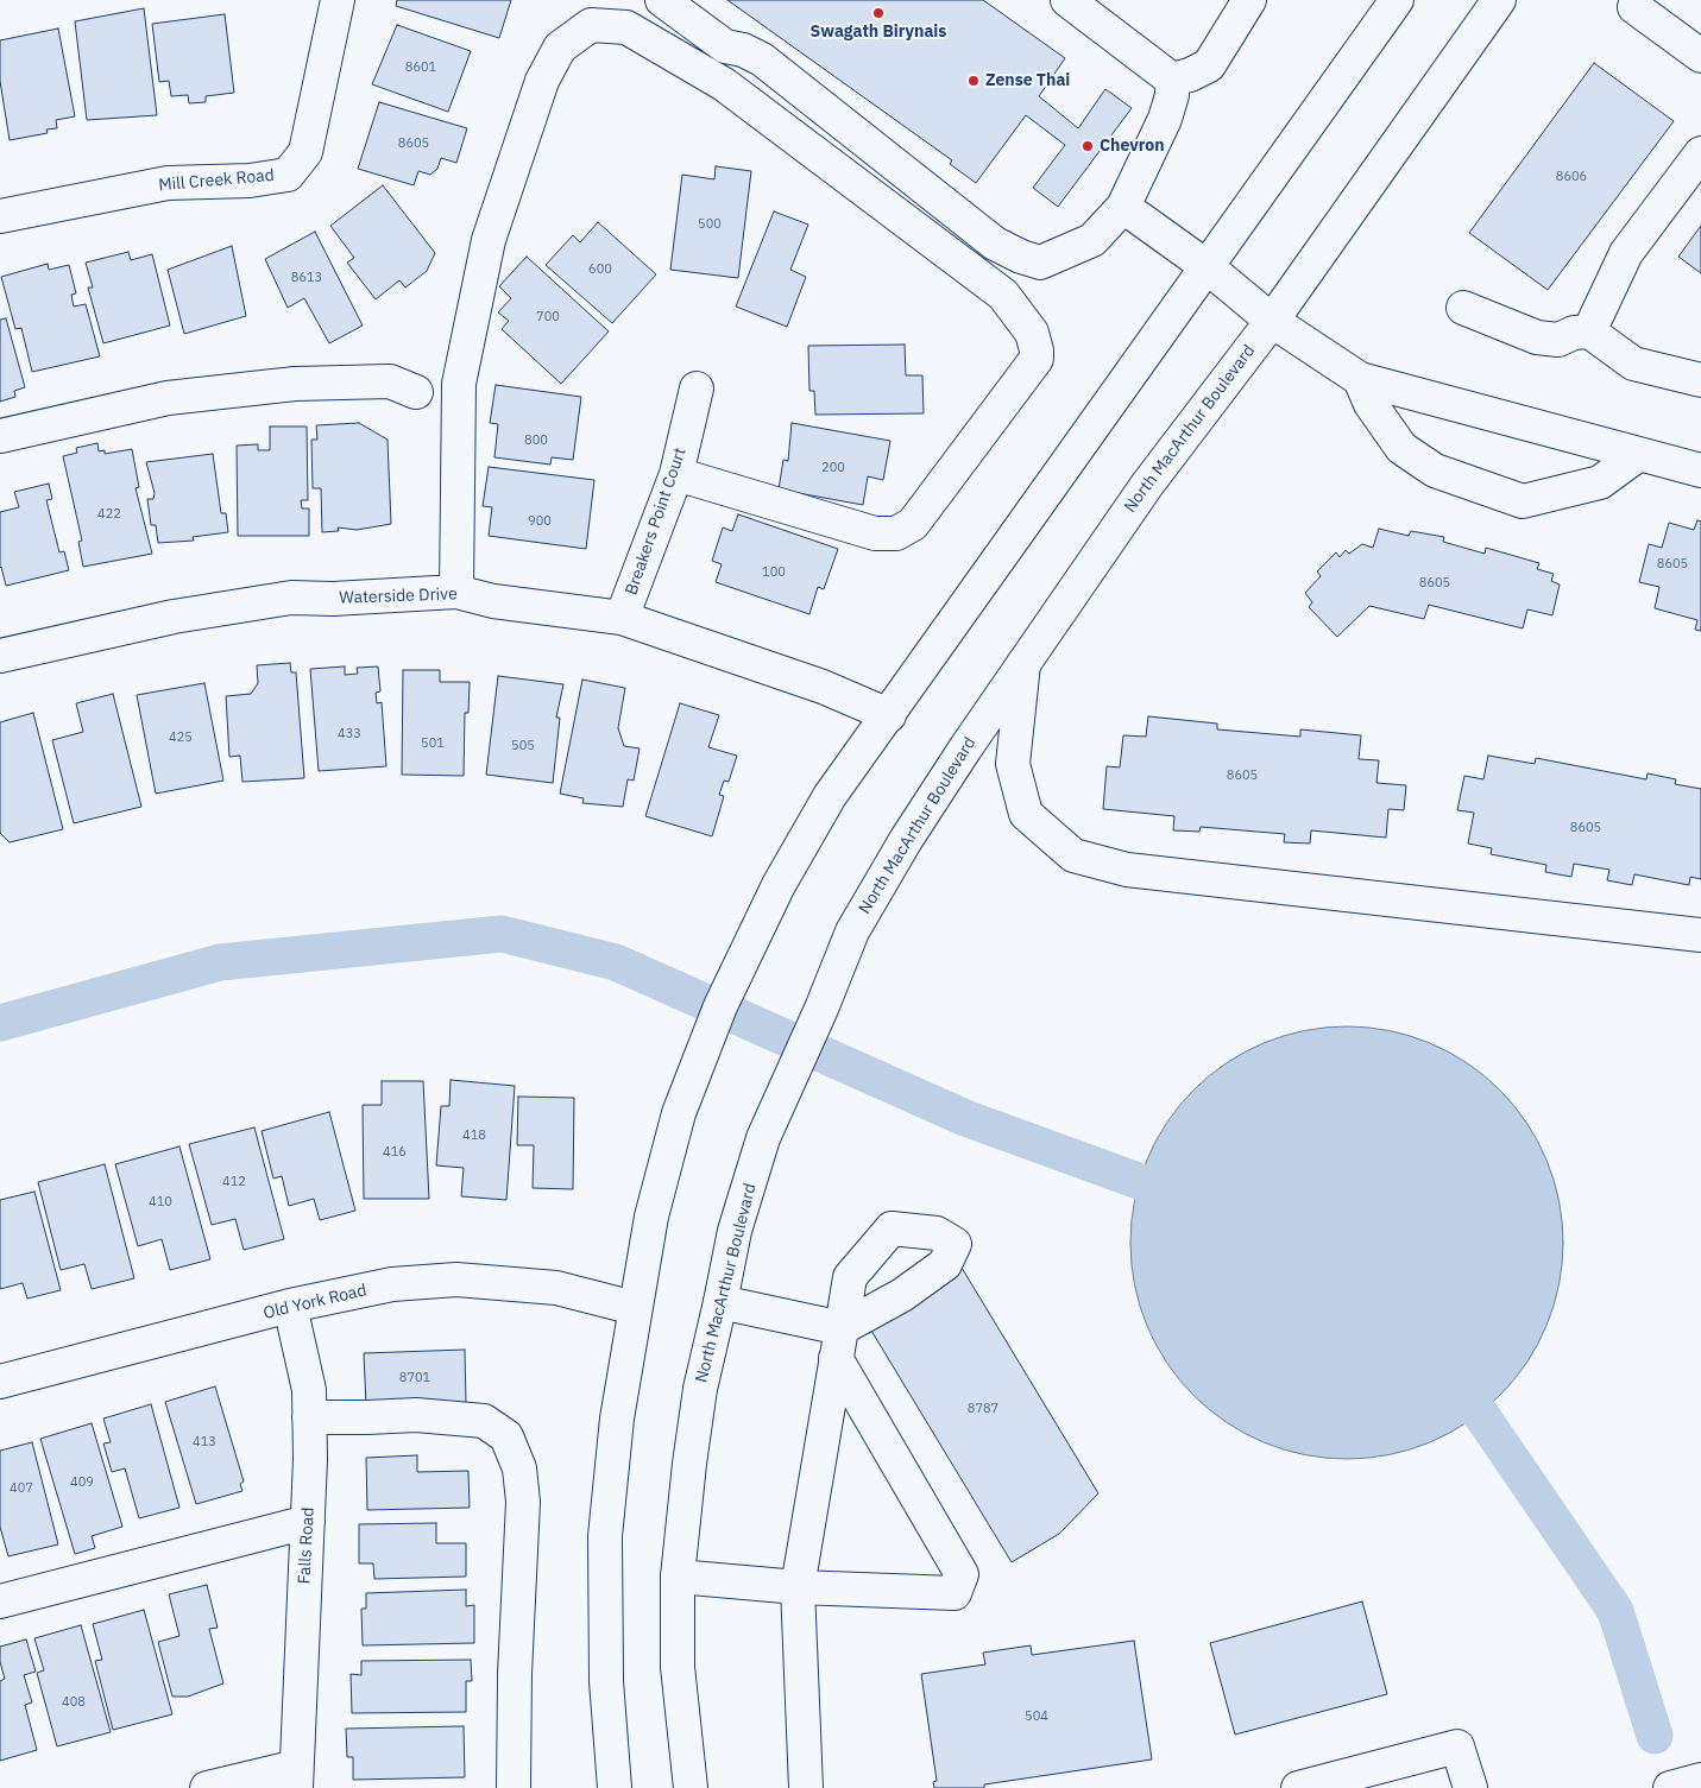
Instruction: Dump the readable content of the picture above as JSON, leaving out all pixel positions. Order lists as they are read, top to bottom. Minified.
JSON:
{"streets":{"main road":["Mill Creek Road","North MacArthur Boulevard","Breakers Point Court","Waterside Drive","Old York Road","Falls Road"]},"crossings":[["Breakers Point Court","Waterside Drive"],["Old York Road","Falls Road"]],"places":["Swagath Birynais","Zense Thai","Chevron"],"house_numbers":["8601","8605","8606","500","600","8613","700","800","200","422","900","8605","100","8605","433","425","501","505","8605","8605","418","416","412","410","8701","8787","413","409","407","408","504"]}
